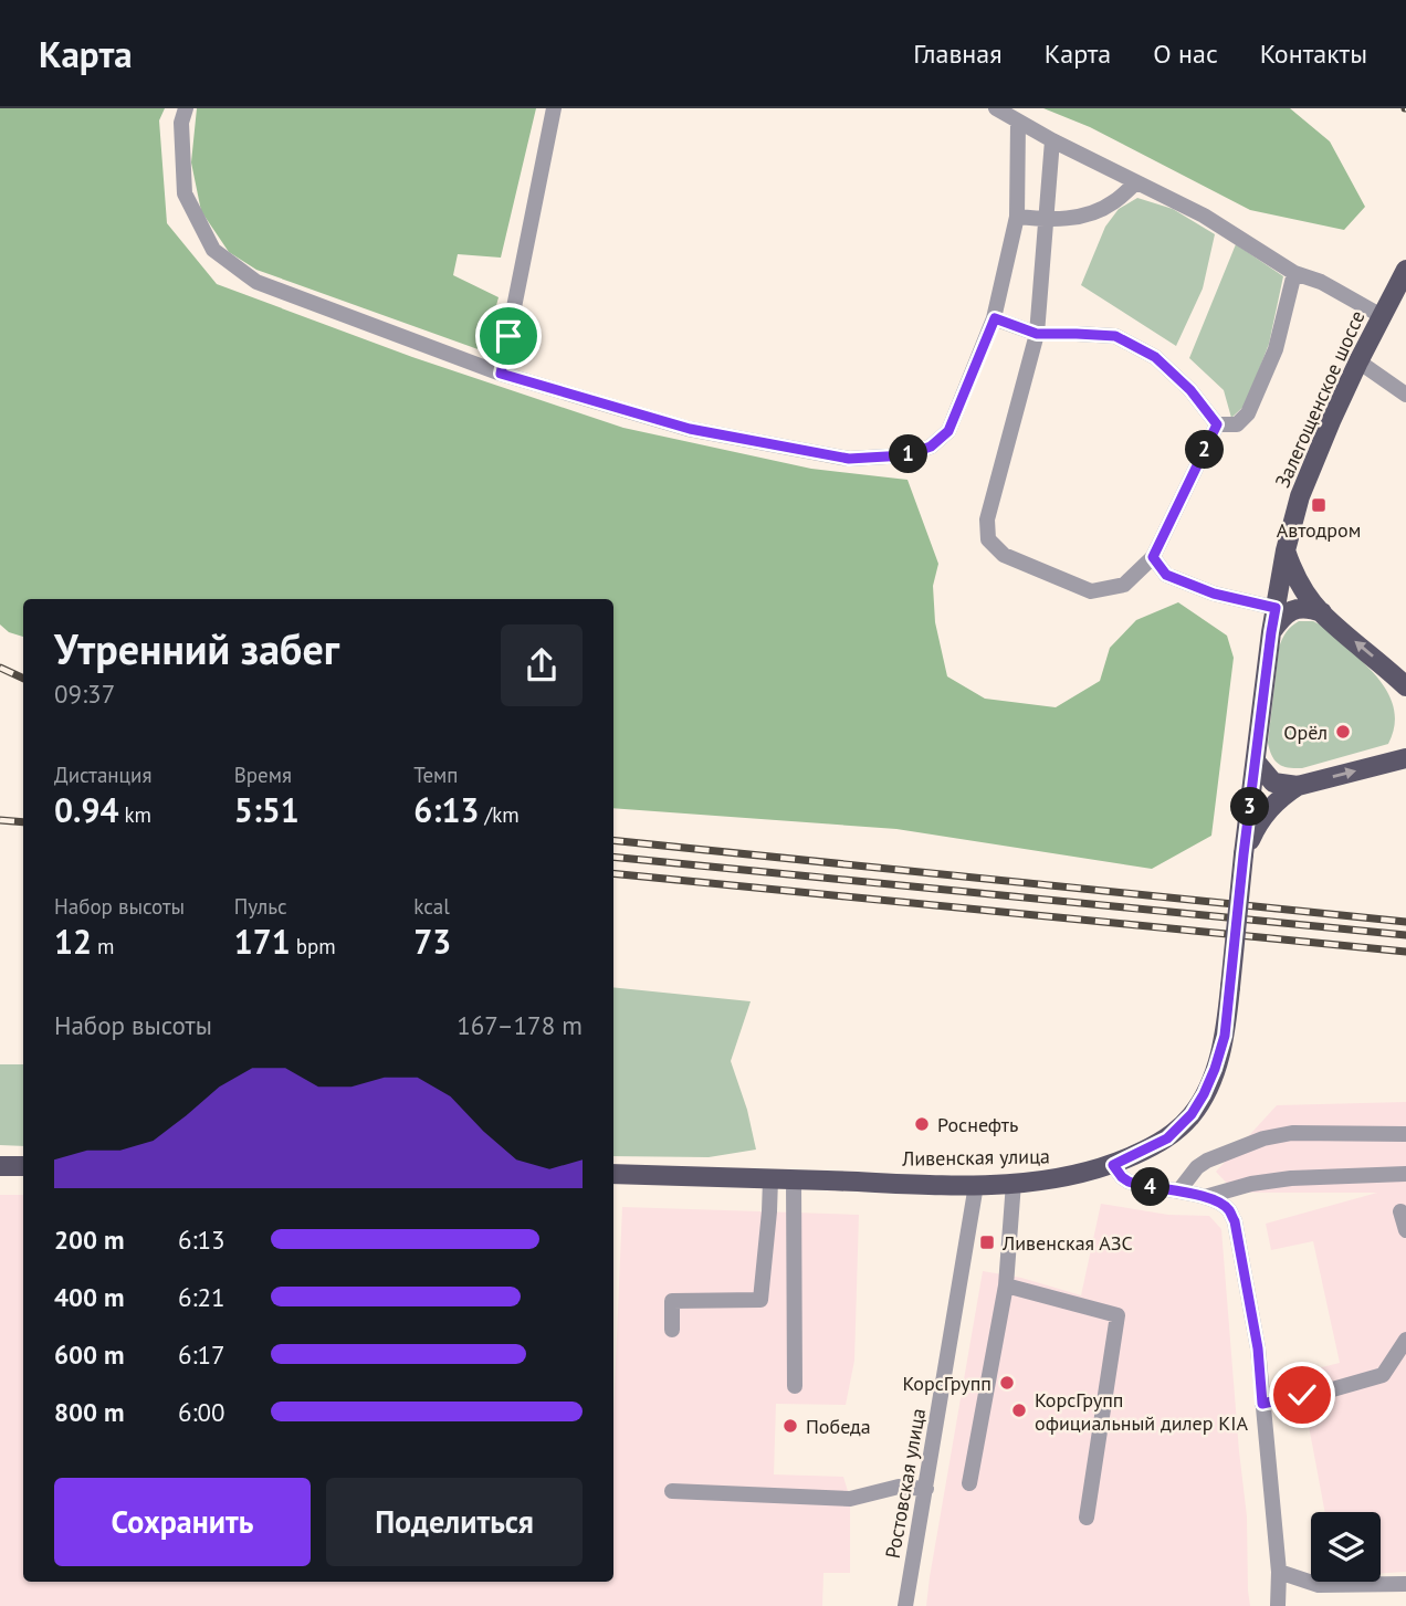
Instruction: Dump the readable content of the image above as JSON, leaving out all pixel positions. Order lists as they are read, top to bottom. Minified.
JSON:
{"streets":{"main road":["Залегощенское шоссе","Ливенская улица"],"street":["Ростовская улица"]},"crossings":[["Залегощенское шоссе","Ливенская улица"],["Ливенская улица","Ростовская улица"]],"places":{"transit":["Автодром","Ливенская АЗС"],"other":["Орёл","Роснефть","КорсГрупп","КорсГрупп официальный дилер KIA","Победа"]},"page":{"header":"Карта","nav":["Главная","Карта","О нас","Контакты"],"pins":["2","1","3","4"],"heading":["Утренний забег","09:37"],"stats":[["Дистанция","0.94 km"],["Время","5:51"],["Темп","6:13 /km"],["Набор высоты","12 m"],["Пульс","171 bpm"],["kcal","73"]],"chart":["Набор высоты","167–178 m"],"list":[{"name":"200 m","note":"6:13"},{"name":"400 m","note":"6:21"},{"name":"600 m","note":"6:17"},{"name":"800 m","note":"6:00"}],"buttons":["Сохранить","Поделиться"]}}
